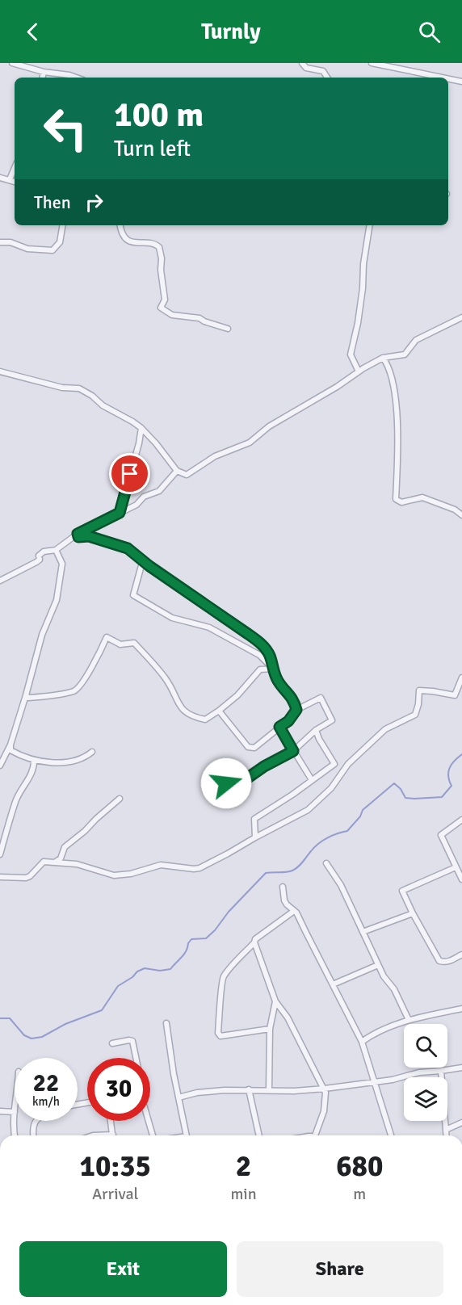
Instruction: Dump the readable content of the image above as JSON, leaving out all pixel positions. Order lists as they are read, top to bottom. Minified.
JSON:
{"page":{"header":"Turnly","turn":["100 m","Turn left"],"then":"Then","speed":"22 km/h","limit":"30","eta":["10:35","Arrival","2","min","680","m"],"buttons":["Exit","Share"]}}
